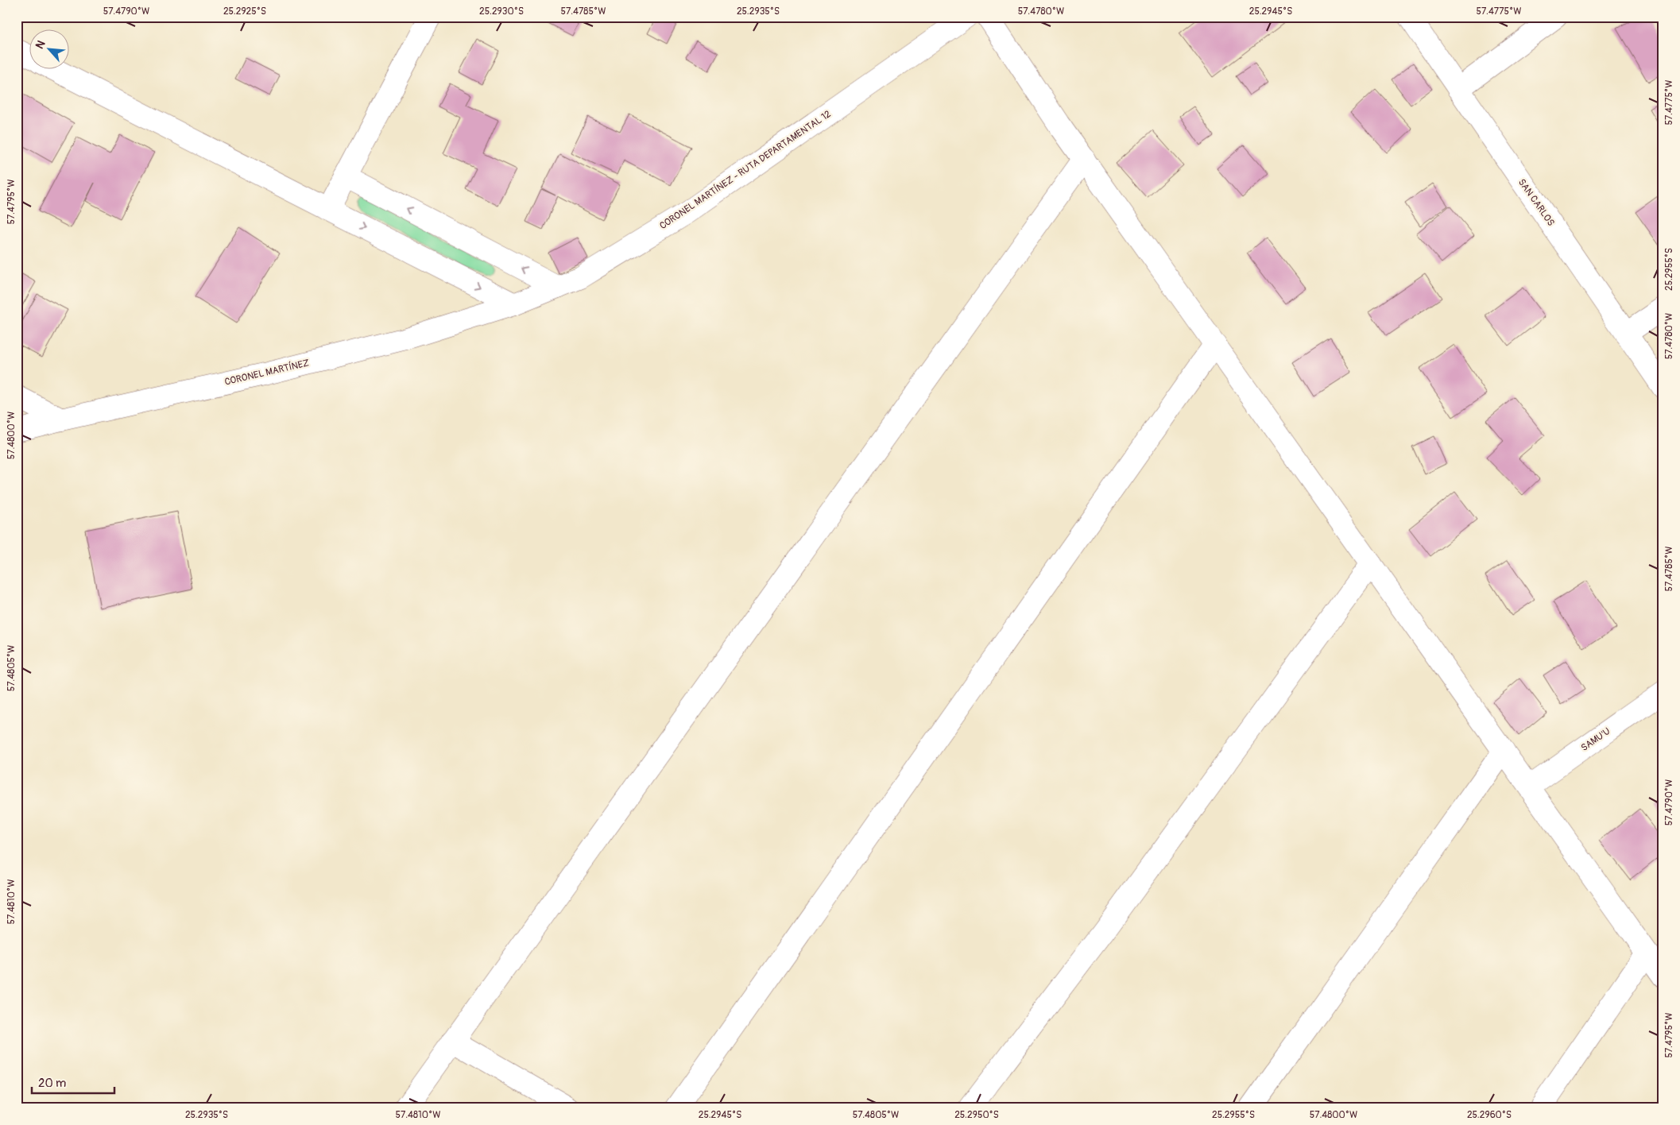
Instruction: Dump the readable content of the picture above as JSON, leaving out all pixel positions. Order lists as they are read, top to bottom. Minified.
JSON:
{"streets":{"street":["CORONEL MARTÍNEZ - RUTA DEPARTAMENTAL 12","SAN CARLOS","CORONEL MARTÍNEZ","SAMU'U"]},"crossings":[["CORONEL MARTÍNEZ - RUTA DEPARTAMENTAL 12","CORONEL MARTÍNEZ"]],"scale_bar":"20 m","north":"top left","coordinates":["57.4790°W","25.2925°S","25.2930°S","57.4785°W","25.2935°S","57.4780°W","25.2945°S","57.4775°W","57.4795°W","25.2955°S","57.4800°W","57.4805°W","57.4810°W","25.2950°S","25.2960°S"]}
